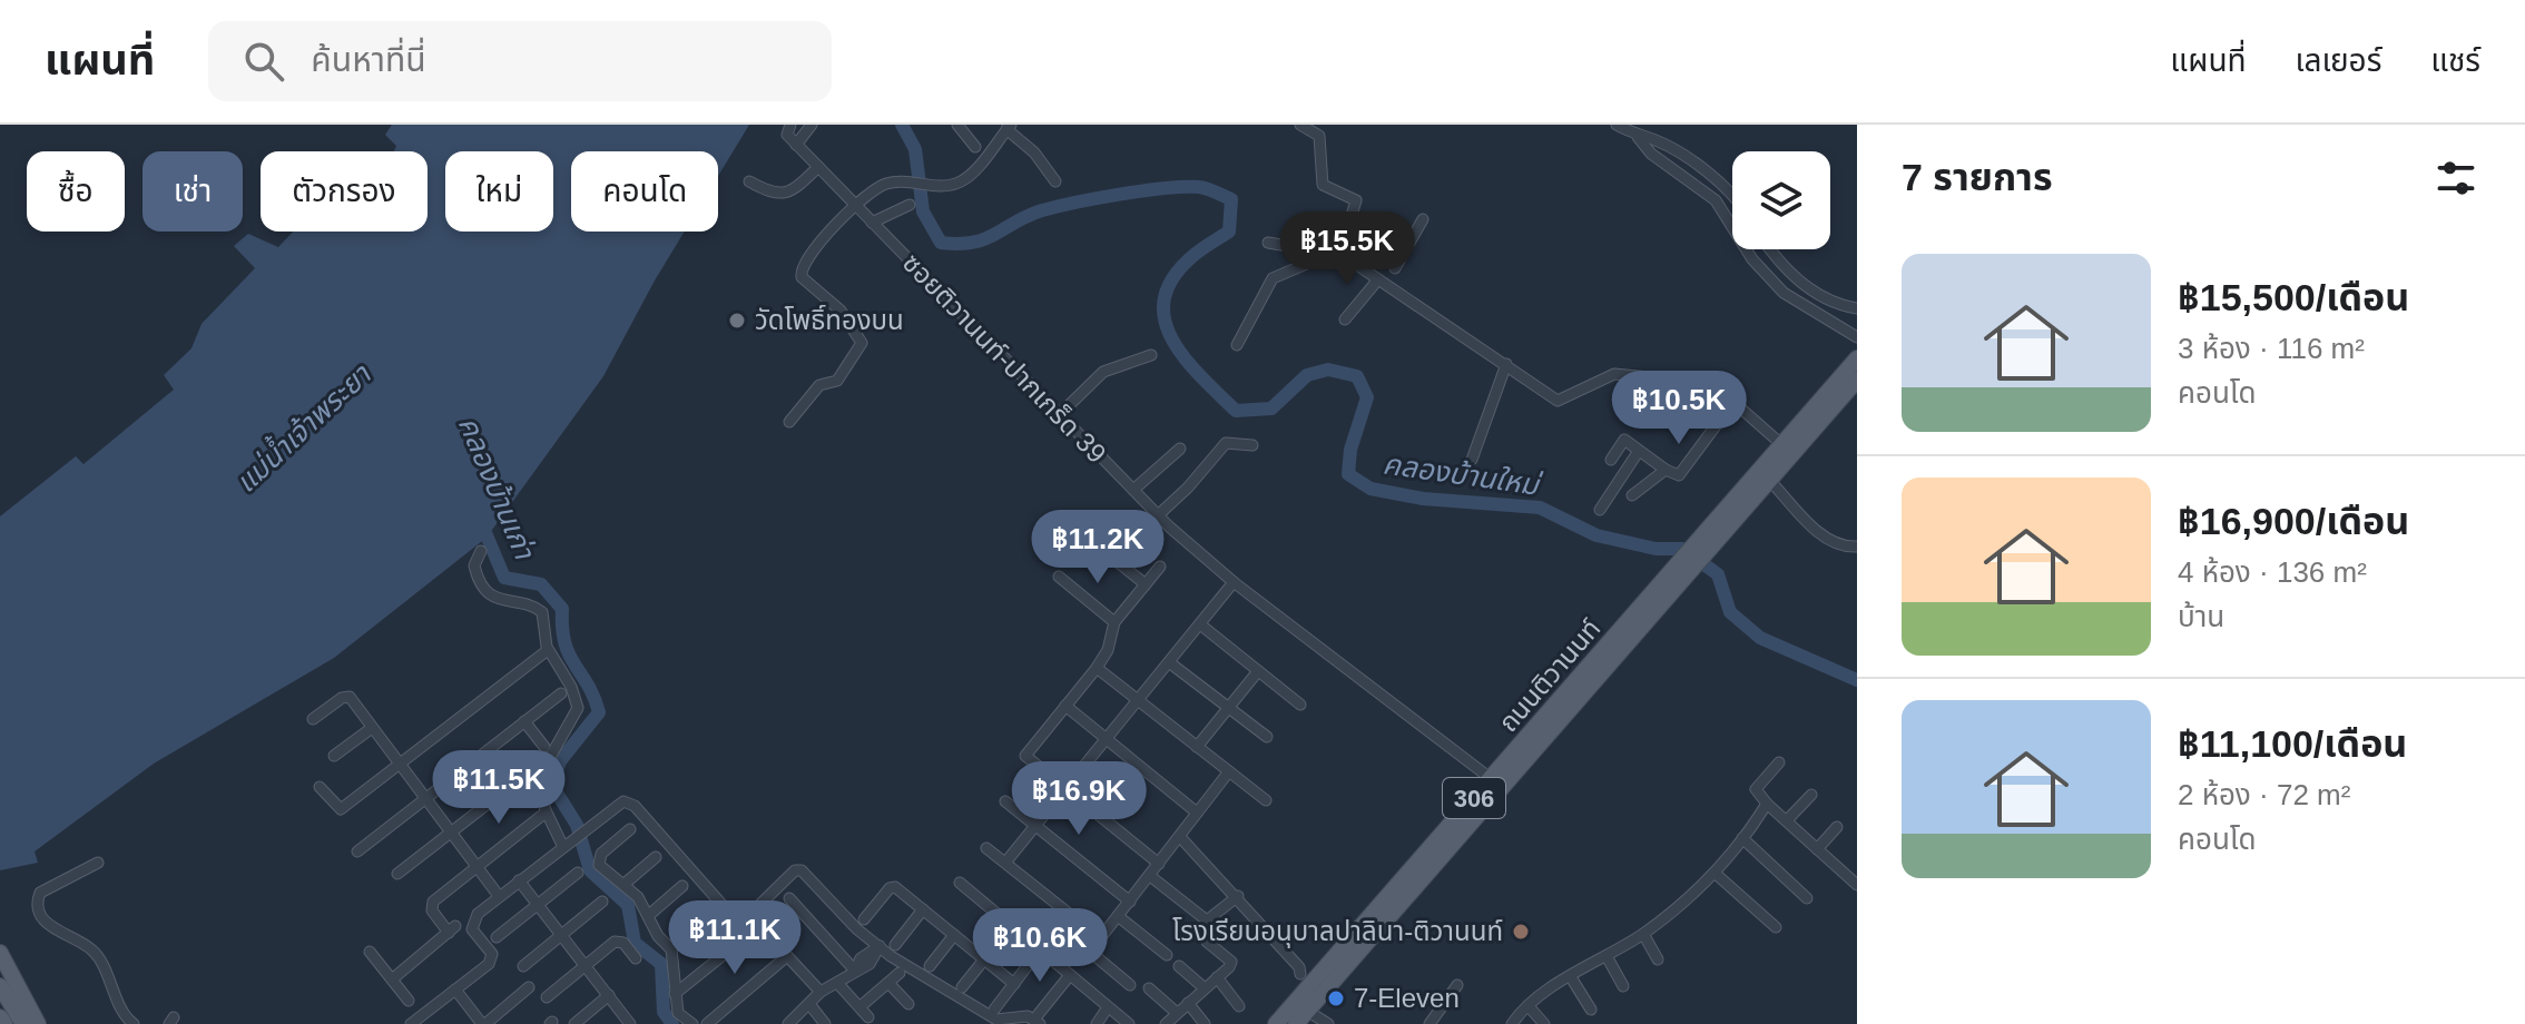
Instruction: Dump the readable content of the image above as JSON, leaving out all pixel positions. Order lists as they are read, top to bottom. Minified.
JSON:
{"streets":{"main road":["ถนนติวานนท์","306"],"street":["ซอยติวานนท์-ปากเกร็ด 39"]},"crossings":[["ซอยติวานนท์-ปากเกร็ด 39","ถนนติวานนท์"]],"water":["แม่น้ำเจ้าพระยา","คลองบ้านใหม่","คลองบ้านเก่า"],"places":["วัดโพธิ์ทองบน","โรงเรียนอนุบาลปาลินา-ติวานนท์","7-Eleven"],"page":{"header":"แผนที่","search":"ค้นหาที่นี่","nav":["แผนที่","เลเยอร์","แชร์"],"heading":"7 รายการ","chip":["ซื้อ","เช่า","ตัวกรอง","ใหม่","คอนโด"],"price":["฿15.5K","฿10.5K","฿11.2K","฿11.5K","฿16.9K","฿11.1K","฿10.6K"],"list":[{"name":"฿15,500/เดือน","note":"3 ห้อง · 116 m² · คอนโด"},{"name":"฿16,900/เดือน","note":"4 ห้อง · 136 m² · บ้าน"},{"name":"฿11,100/เดือน","note":"2 ห้อง · 72 m² · คอนโด"}]}}
